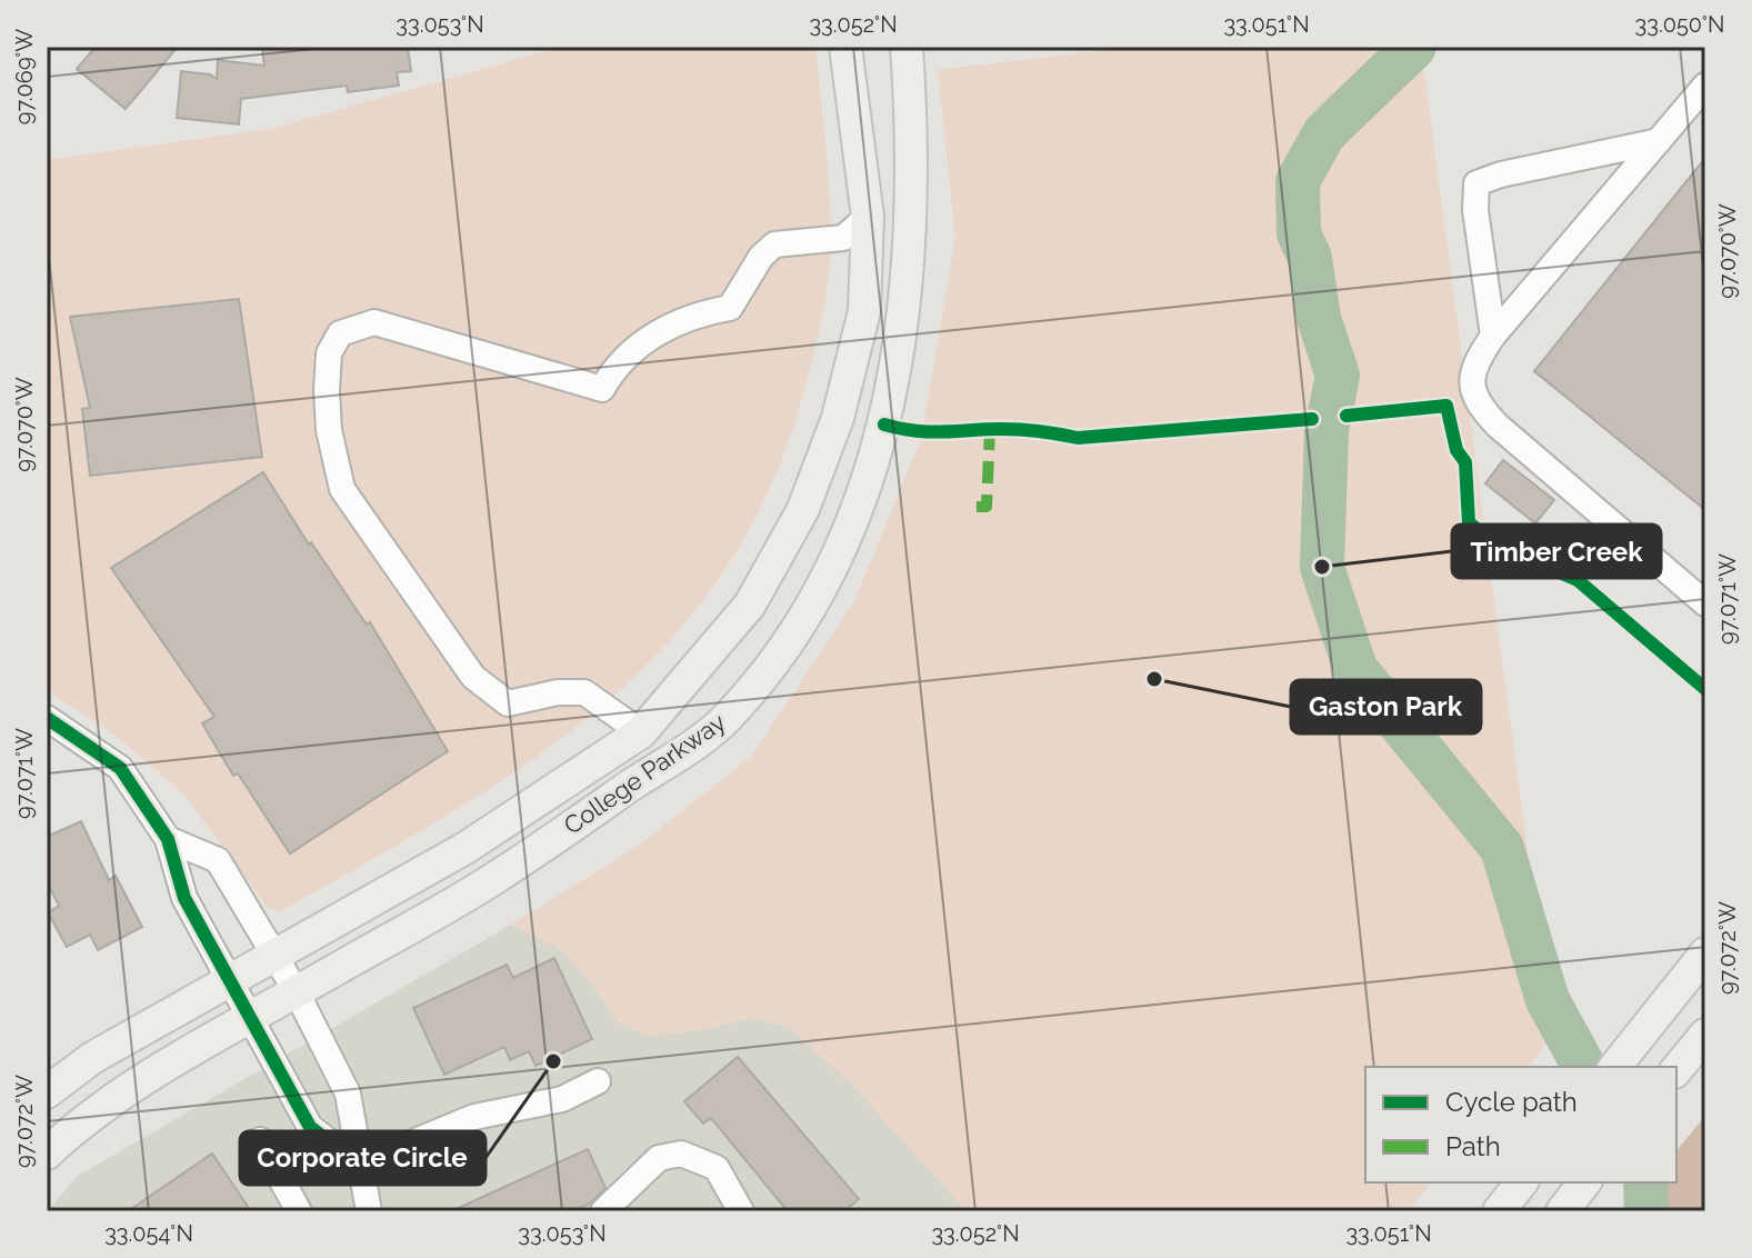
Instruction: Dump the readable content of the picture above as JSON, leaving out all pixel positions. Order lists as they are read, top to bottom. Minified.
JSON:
{"streets":{"main road":["College Parkway"]},"places":["Timber Creek","Gaston Park","Corporate Circle"],"legend":["Cycle path","Path"],"coordinates":["33.053°N","33.052°N","33.051°N","33.050°N","97.069°W","97.070°W","97.071°W","97.072°W","33.054°N"]}
